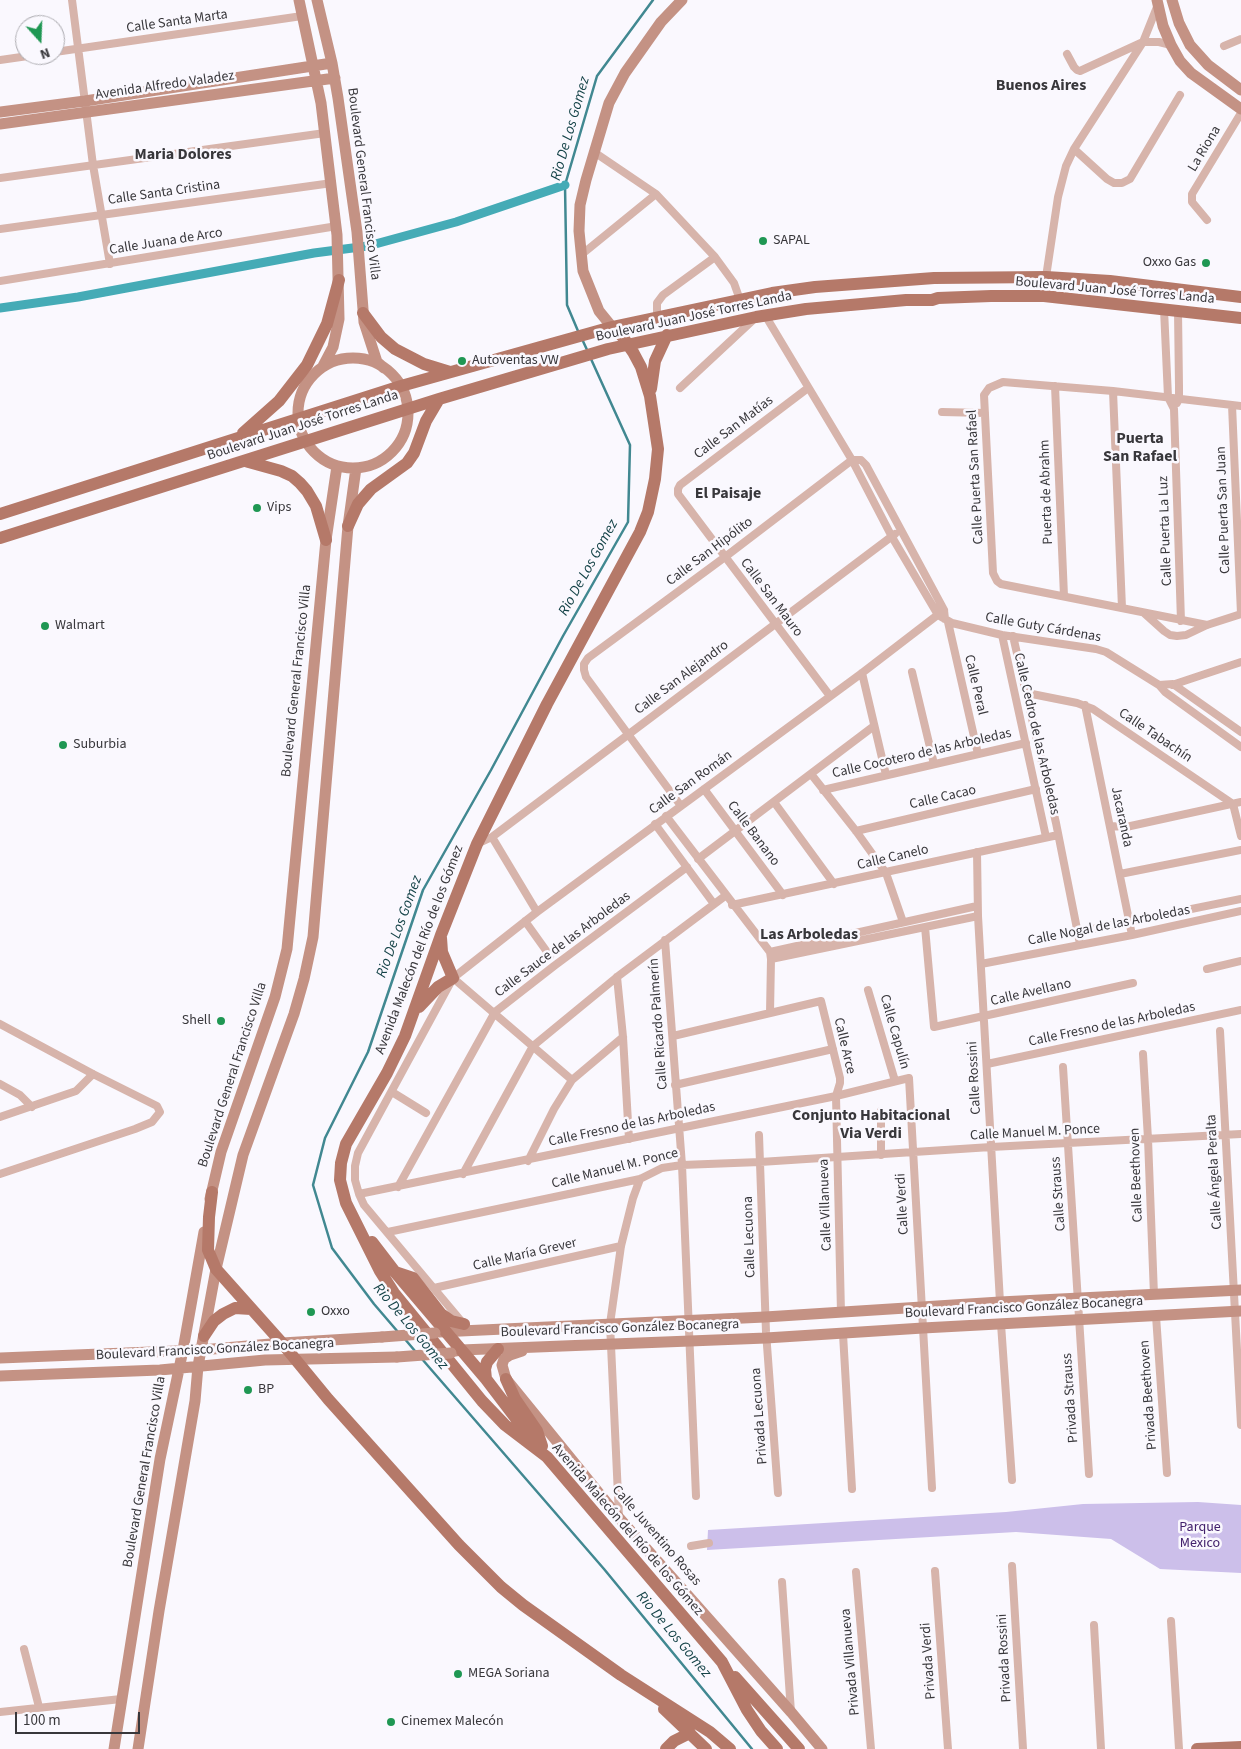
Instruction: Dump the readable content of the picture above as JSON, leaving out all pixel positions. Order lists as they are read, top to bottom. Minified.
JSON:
{"streets":{"main road":["Avenida Alfredo Valadez","Boulevard General Francisco Villa","Boulevard Juan José Torres Landa","Avenida Malecón del Río de los Gómez","Boulevard Francisco González Bocanegra","Calle Juventino Rosas"],"street":["Calle Santa Marta","La Riona","Calle Santa Cristina","Calle Juana de Arco","Calle San Matías","Calle Puerta San Rafael","Puerta de Abrahm","Calle Puerta San Juan","Calle Puerta La Luz","Calle San Hipólito","Calle San Mauro","Calle Guty Cárdenas","Calle San Alejandro","Calle Peral","Calle Cedro de las Arboledas","Calle Tabachín","Calle Cocotero de las Arboledas","Calle San Román","Calle Cacao","Jacaranda","Calle Banano","Calle Canelo","Calle Nogal de las Arboledas","Calle Sauce de las Arboledas","Calle Avellano","Calle Ricardo Palmerín","Calle Fresno de las Arboledas","Calle Capulín","Calle Arce","Calle Rossini","Calle Manuel M. Ponce","Calle Ángela Peralta","Calle Beethoven","Calle Strauss","Calle Verdi","Calle Villanueva","Calle Lecuona","Calle María Grever","Privada Beethoven","Privada Strauss","Privada Lecuona","Privada Rossini","Privada Verdi","Privada Villanueva"]},"crossings":[["Avenida Alfredo Valadez","Boulevard General Francisco Villa"],["Boulevard General Francisco Villa","Boulevard Francisco González Bocanegra"],["Boulevard Juan José Torres Landa","Calle Puerta La Luz"],["Calle San Matías","Calle San Mauro"],["Calle Puerta San Rafael","Puerta de Abrahm"],["Calle Puerta San Rafael","Calle Puerta San Juan"],["Calle Puerta San Rafael","Calle Puerta La Luz"],["Calle San Hipólito","Calle San Mauro"],["Calle San Hipólito","Calle San Alejandro"],["Calle San Mauro","Calle San Alejandro"],["Calle San Mauro","Calle San Román"],["Calle Guty Cárdenas","Calle Peral"],["Calle Guty Cárdenas","Calle Cedro de las Arboledas"],["Calle Guty Cárdenas","Calle San Román"],["Calle San Alejandro","Avenida Malecón del Río de los Gómez"],["Calle Peral","Calle Cocotero de las Arboledas"],["Calle Peral","Calle San Román"],["Calle Cedro de las Arboledas","Calle Tabachín"],["Calle Cedro de las Arboledas","Calle Cocotero de las Arboledas"],["Calle Cedro de las Arboledas","Calle Cacao"],["Calle Cedro de las Arboledas","Calle Canelo"],["Calle Cedro de las Arboledas","Calle Nogal de las Arboledas"],["Calle Tabachín","Jacaranda"],["Calle San Román","Calle Banano"],["Jacaranda","Calle Nogal de las Arboledas"],["Calle Banano","Calle Canelo"],["Calle Canelo","Calle Rossini"],["Calle Nogal de las Arboledas","Calle Rossini"],["Calle Sauce de las Arboledas","Calle Fresno de las Arboledas"],["Calle Avellano","Calle Rossini"],["Calle Ricardo Palmerín","Calle Fresno de las Arboledas"],["Calle Ricardo Palmerín","Calle Manuel M. Ponce"],["Calle Ricardo Palmerín","Boulevard Francisco González Bocanegra"],["Calle Fresno de las Arboledas","Calle Capulín"],["Calle Fresno de las Arboledas","Calle Arce"],["Calle Fresno de las Arboledas","Calle Rossini"],["Calle Fresno de las Arboledas","Calle Verdi"],["Calle Fresno de las Arboledas","Calle Villanueva"],["Calle Arce","Calle Villanueva"],["Calle Rossini","Calle Manuel M. Ponce"],["Calle Rossini","Boulevard Francisco González Bocanegra"],["Calle Manuel M. Ponce","Calle Ángela Peralta"],["Calle Manuel M. Ponce","Calle Beethoven"],["Calle Manuel M. Ponce","Calle Strauss"],["Calle Manuel M. Ponce","Calle Verdi"],["Calle Manuel M. Ponce","Calle Villanueva"],["Calle Manuel M. Ponce","Calle Lecuona"],["Calle Ángela Peralta","Boulevard Francisco González Bocanegra"],["Calle Beethoven","Boulevard Francisco González Bocanegra"],["Calle Strauss","Boulevard Francisco González Bocanegra"],["Calle Strauss","Privada Strauss"],["Calle Verdi","Boulevard Francisco González Bocanegra"],["Calle Villanueva","Boulevard Francisco González Bocanegra"],["Calle Lecuona","Boulevard Francisco González Bocanegra"],["Calle Lecuona","Privada Lecuona"],["Boulevard Francisco González Bocanegra","Privada Beethoven"],["Boulevard Francisco González Bocanegra","Privada Strauss"],["Boulevard Francisco González Bocanegra","Privada Lecuona"]],"districts":["Buenos Aires","Maria Dolores","Puerta San Rafael","El Paisaje","Las Arboledas","Conjunto Habitacional Via Verdi"],"water":["Rio De Los Gomez"],"parks":["Parque Mexico"],"places":["SAPAL","Oxxo Gas","Autoventas VW","Vips","Walmart","Suburbia","Shell","Oxxo","BP","MEGA Soriana","Cinemex Malecón"],"scale_bar":"100 m","north":"bottom"}
